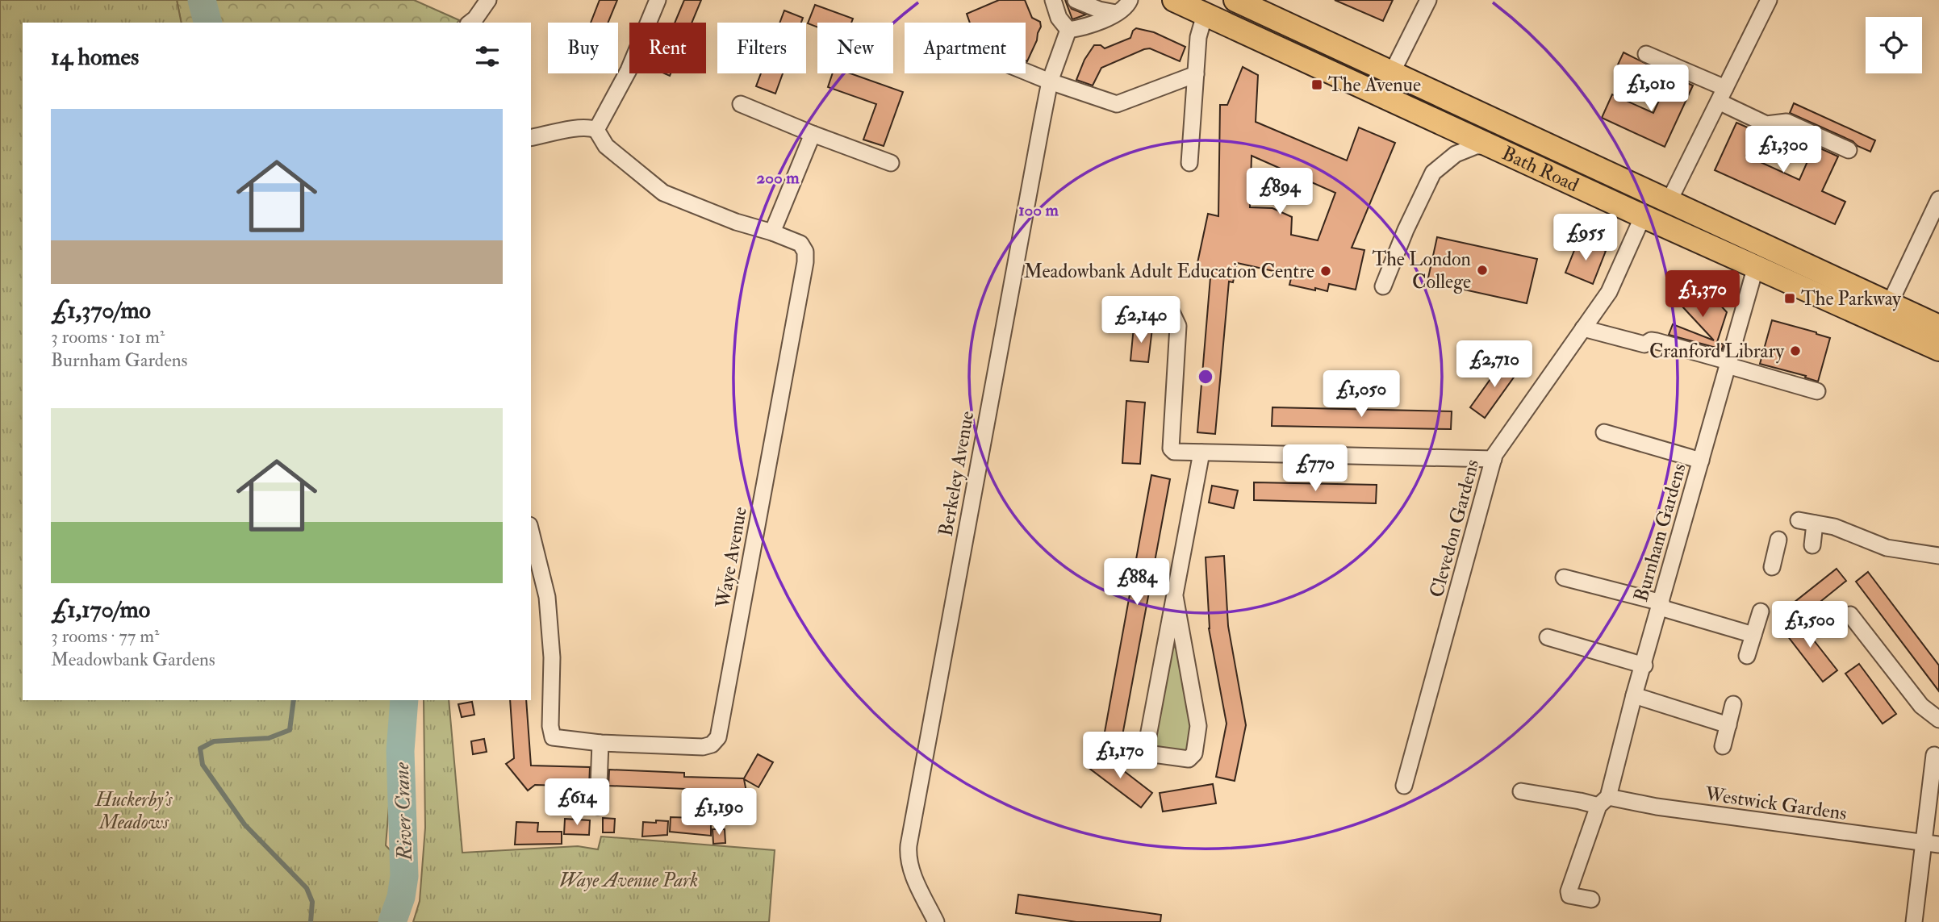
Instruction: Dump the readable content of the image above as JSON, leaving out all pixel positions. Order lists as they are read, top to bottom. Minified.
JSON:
{"streets":{"highway":["Bath Road"],"street":["Berkeley Avenue","Clevedon Gardens","Burnham Gardens","Waye Avenue","Westwick Gardens"]},"crossings":[["Bath Road","Clevedon Gardens"],["Bath Road","Burnham Gardens"],["Burnham Gardens","Westwick Gardens"]],"water":["River Crane"],"parks":["Huckerby's Meadows","Waye Avenue Park"],"places":{"transit":["The Avenue","The Parkway"],"other":["The London College","Meadowbank Adult Education Centre","Cranford Library"]},"page":{"chip":["Buy","Rent","Filters","New","Apartment"],"heading":"14 homes","price":["£1,010","£1,300","£894","£955","£1,370","£2,140","£2,710","£1,050","£770","£884","£1,500","£1,170","£614","£1,190"],"list":[{"name":"£1,370/mo","note":"3 rooms · 101 m² · Burnham Gardens"},{"name":"£1,170/mo","note":"3 rooms · 77 m² · Meadowbank Gardens"}]},"rings":["200 m","100 m"]}
